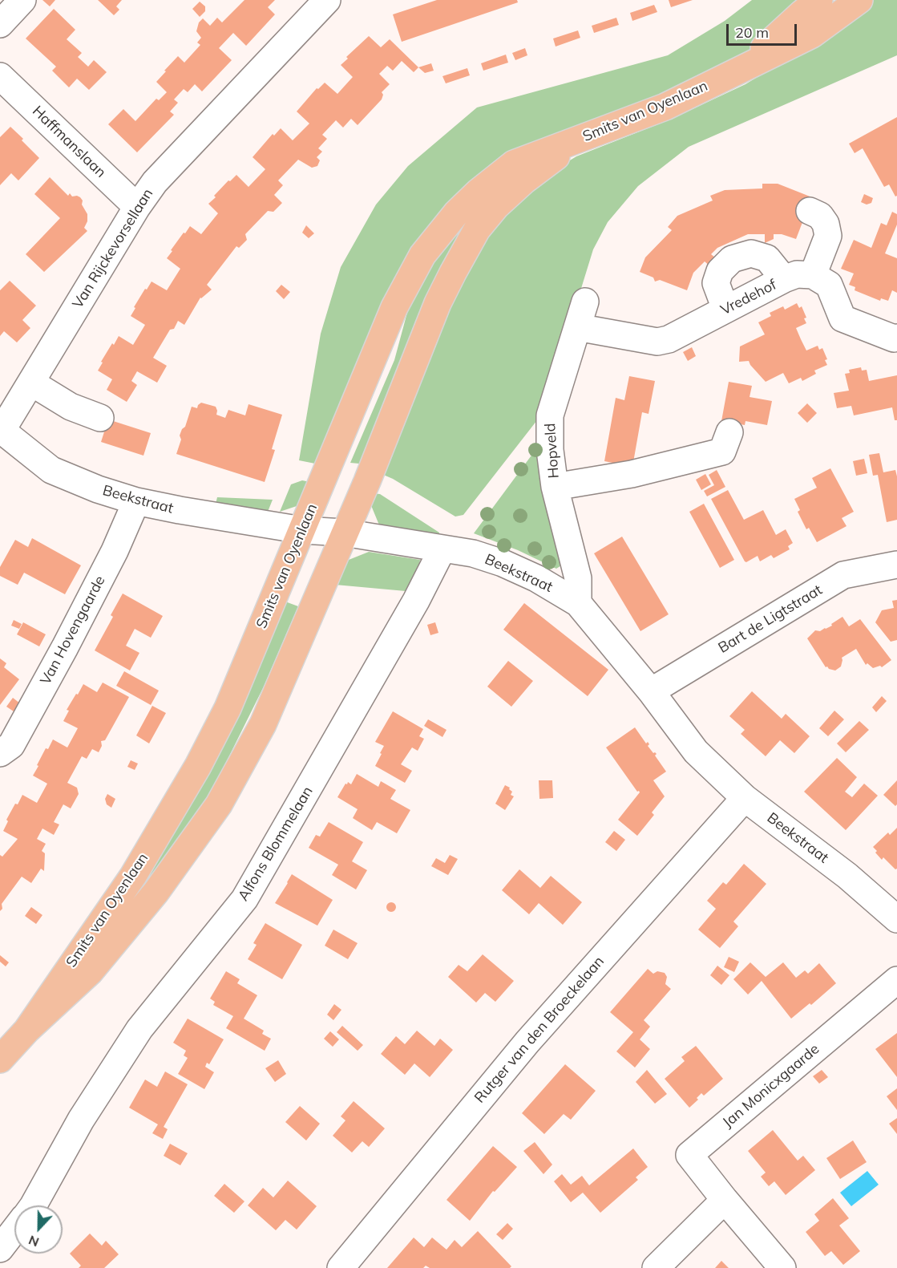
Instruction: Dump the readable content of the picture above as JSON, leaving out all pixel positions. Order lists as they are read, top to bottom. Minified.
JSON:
{"streets":{"main road":["Smits van Oyenlaan"],"street":["Haffmanslaan","Van Rijckevorsellaan","Vredehof","Hopveld","Beekstraat","Bart de Ligtstraat","Van Hovengaarde","Alfons Blommelaan","Rutger van den Broeckelaan","Jan Monicxgaarde"]},"crossings":[["Smits van Oyenlaan","Beekstraat"],["Haffmanslaan","Van Rijckevorsellaan"],["Van Rijckevorsellaan","Beekstraat"],["Vredehof","Hopveld"],["Hopveld","Beekstraat"],["Beekstraat","Bart de Ligtstraat"],["Beekstraat","Van Hovengaarde"],["Beekstraat","Alfons Blommelaan"],["Beekstraat","Rutger van den Broeckelaan"]],"scale_bar":"20 m","north":"bottom"}
